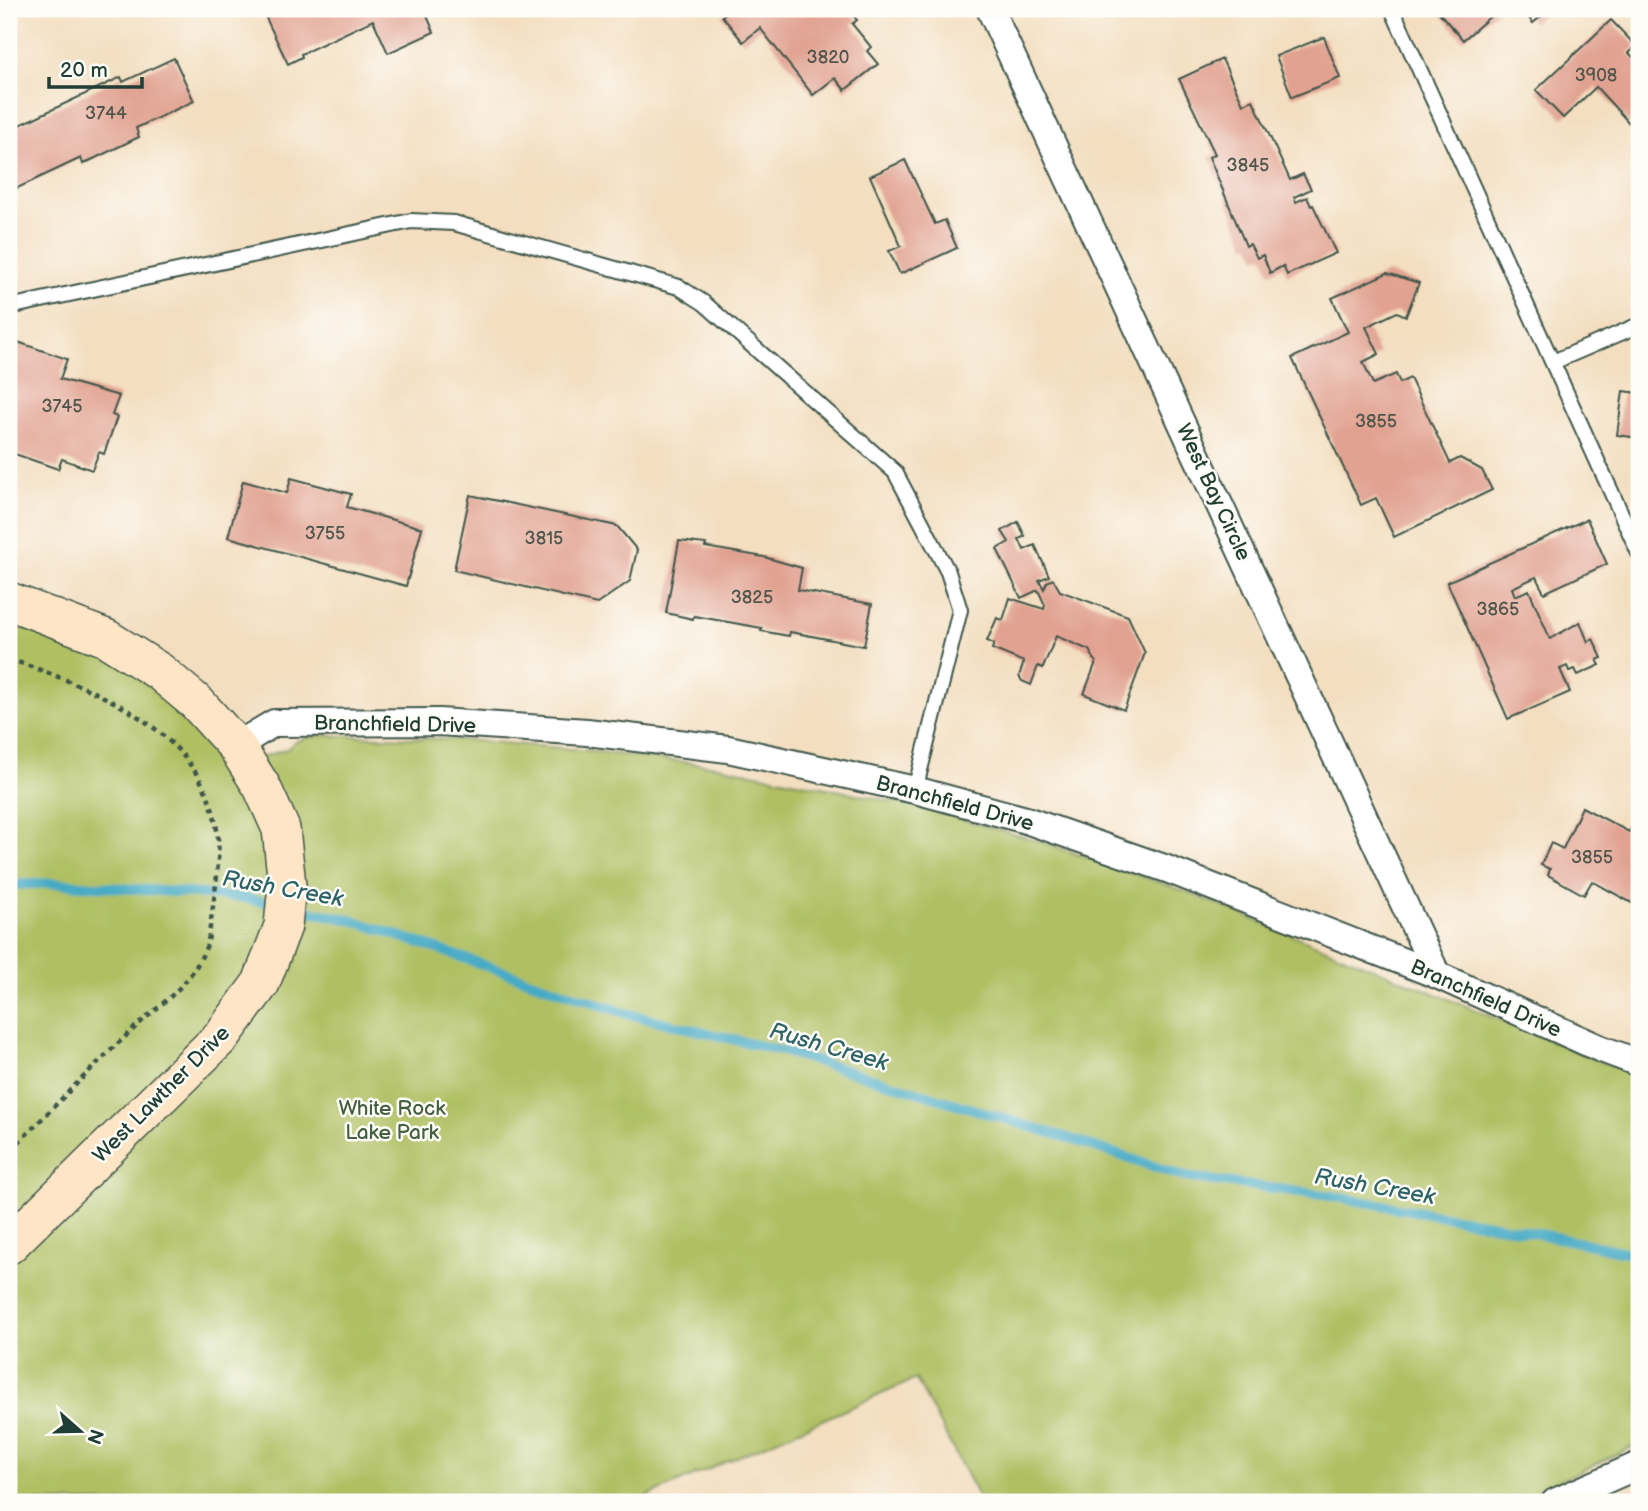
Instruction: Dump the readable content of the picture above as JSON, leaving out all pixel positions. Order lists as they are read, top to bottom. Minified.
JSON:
{"streets":{"street":["West Bay Circle","Branchfield Drive","West Lawther Drive"]},"crossings":[["West Bay Circle","Branchfield Drive"],["Branchfield Drive","West Lawther Drive"]],"water":["Rush Creek"],"parks":["White Rock Lake Park"],"house_numbers":["3820","3908","3744","3845","3745","3855","3755","3815","3825","3865","3855"],"scale_bar":"20 m","north":"right"}
